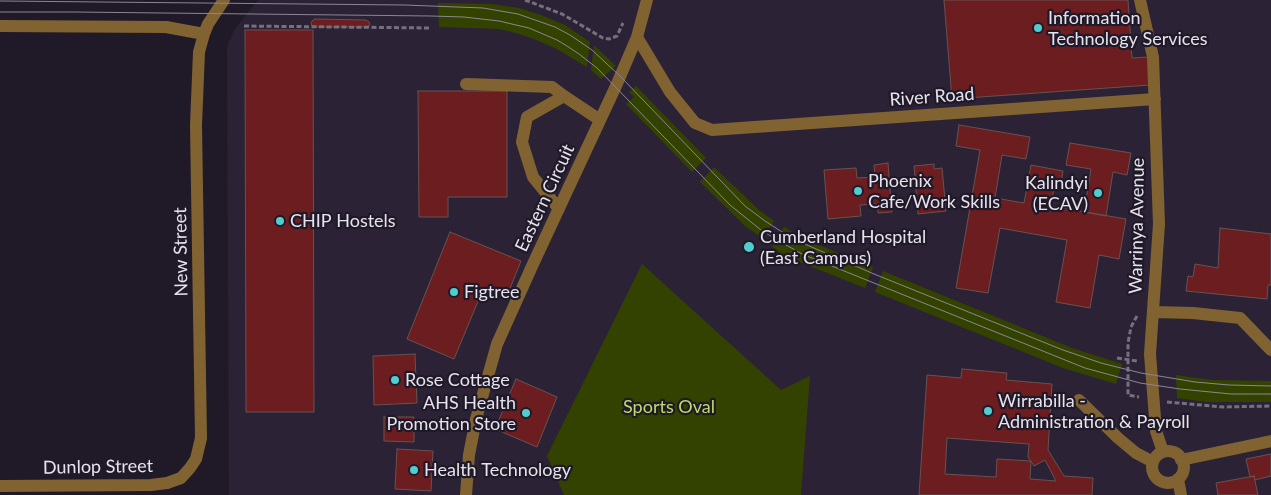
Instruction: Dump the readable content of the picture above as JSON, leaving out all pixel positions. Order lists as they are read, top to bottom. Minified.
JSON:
{"streets":{"street":["River Road","Eastern Circuit","Warrinya Avenue","New Street","Dunlop Street"]},"crossings":[["River Road","Eastern Circuit"],["River Road","Warrinya Avenue"],["New Street","Dunlop Street"]],"parks":["Sports Oval"],"places":["Information Technology Services","Phoenix Cafe/Work Skills","Kalindyi (ECAV)","CHIP Hostels","Cumberland Hospital (East Campus)","Figtree","Rose Cottage","Wirrabilla - Administration & Payroll","AHS Health Promotion Store","Health Technology"]}
